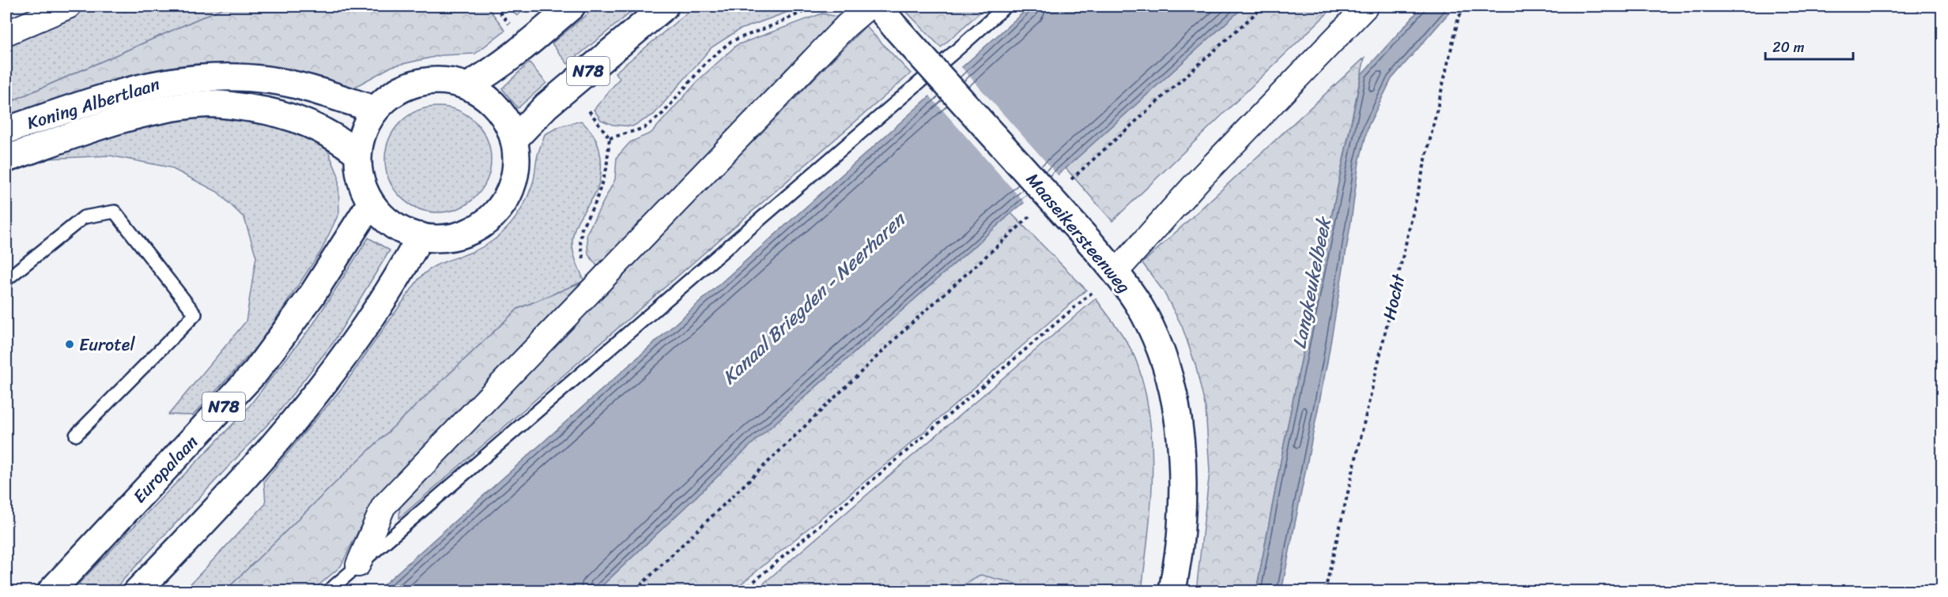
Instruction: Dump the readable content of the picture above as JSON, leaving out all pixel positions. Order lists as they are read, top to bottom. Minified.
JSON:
{"streets":{"main road":["N78","Koning Albertlaan","Maaseikersteenweg","Europalaan"],"path":["Hocht"]},"crossings":[["N78","Koning Albertlaan"],["N78","Europalaan"],["Koning Albertlaan","Europalaan"]],"water":["Langkeukelbeek","Kanaal Briegden - Neerharen"],"places":["Eurotel"],"scale_bar":"20 m"}
